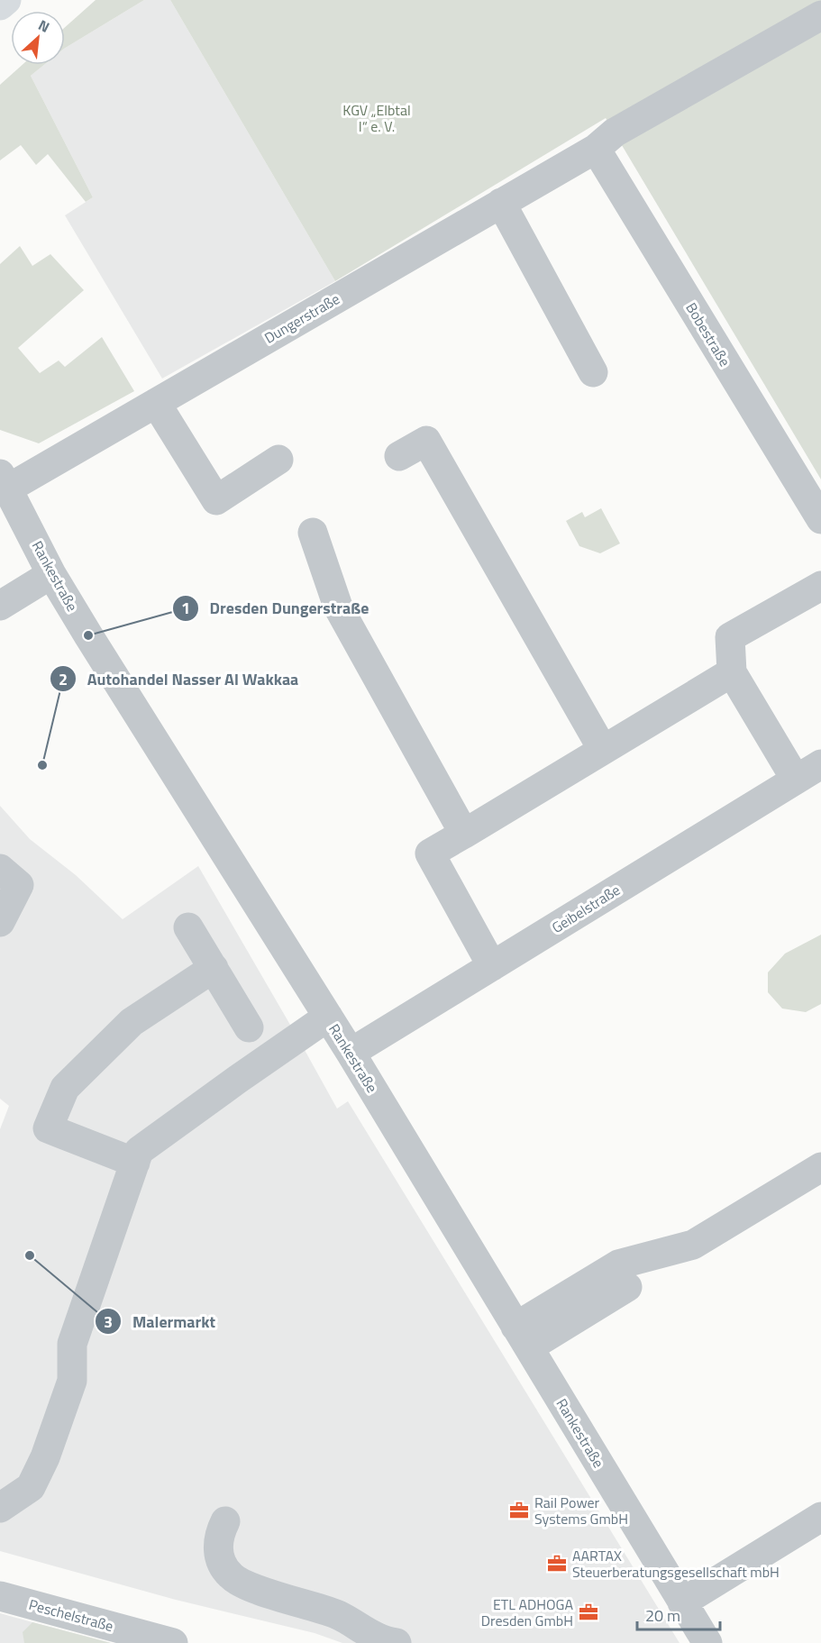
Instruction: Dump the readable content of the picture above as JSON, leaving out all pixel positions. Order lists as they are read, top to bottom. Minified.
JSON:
{"streets":{"street":["Dungerstraße","Bobestraße","Rankestraße","Geibelstraße","Peschelstraße"]},"crossings":[["Dungerstraße","Bobestraße"],["Dungerstraße","Rankestraße"],["Rankestraße","Geibelstraße"]],"parks":["KGV „Elbtal I“ e. V."],"places":{"other":["Dresden Dungerstraße","Autohandel Nasser Al Wakkaa","Malermarkt"],"office":["Rail Power Systems GmbH","AARTAX Steuerberatungsgesellschaft mbH","ETL ADHOGA Dresden GmbH"]},"scale_bar":"20 m","north":"top right"}
